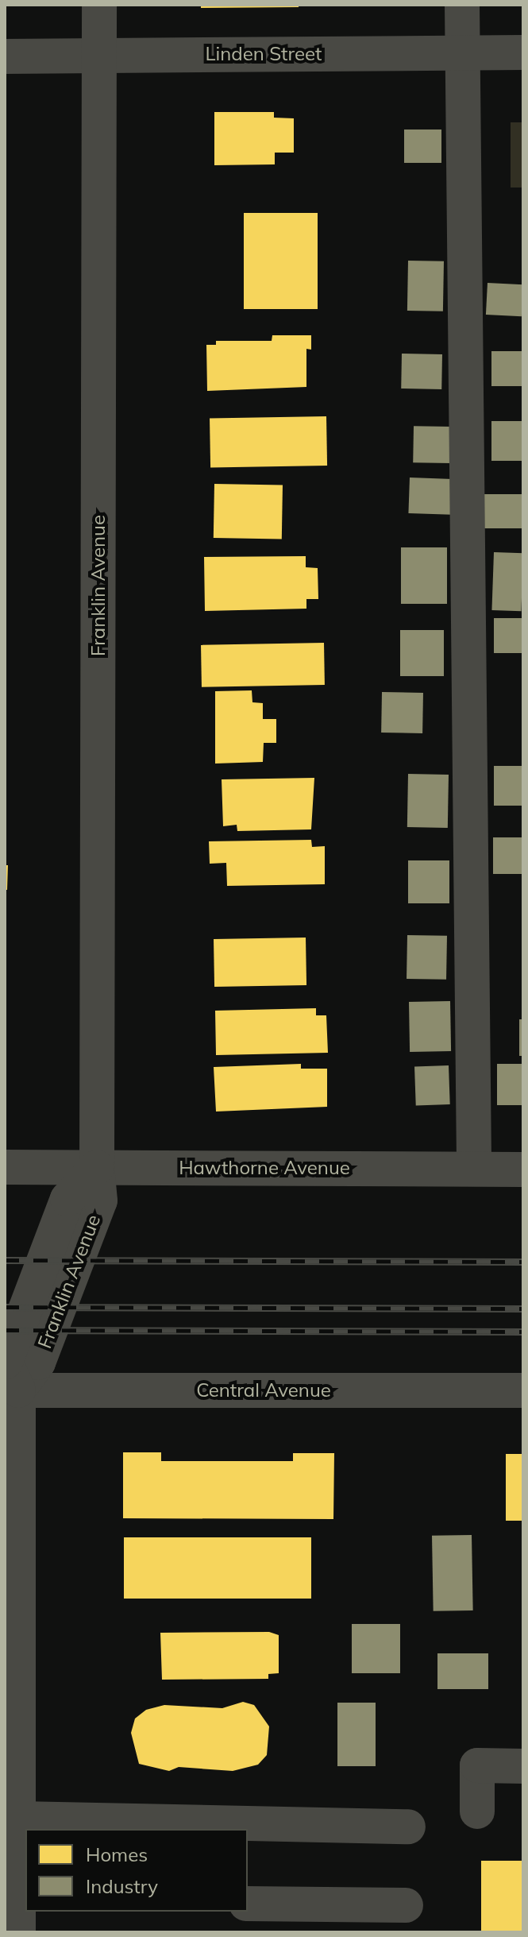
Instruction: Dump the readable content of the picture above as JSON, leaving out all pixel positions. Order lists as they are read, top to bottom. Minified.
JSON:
{"streets":{"street":["Linden Street","Franklin Avenue","Hawthorne Avenue","Central Avenue"]},"crossings":[["Linden Street","Franklin Avenue"],["Franklin Avenue","Hawthorne Avenue"],["Franklin Avenue","Central Avenue"]],"legend":["Homes","Industry"]}
